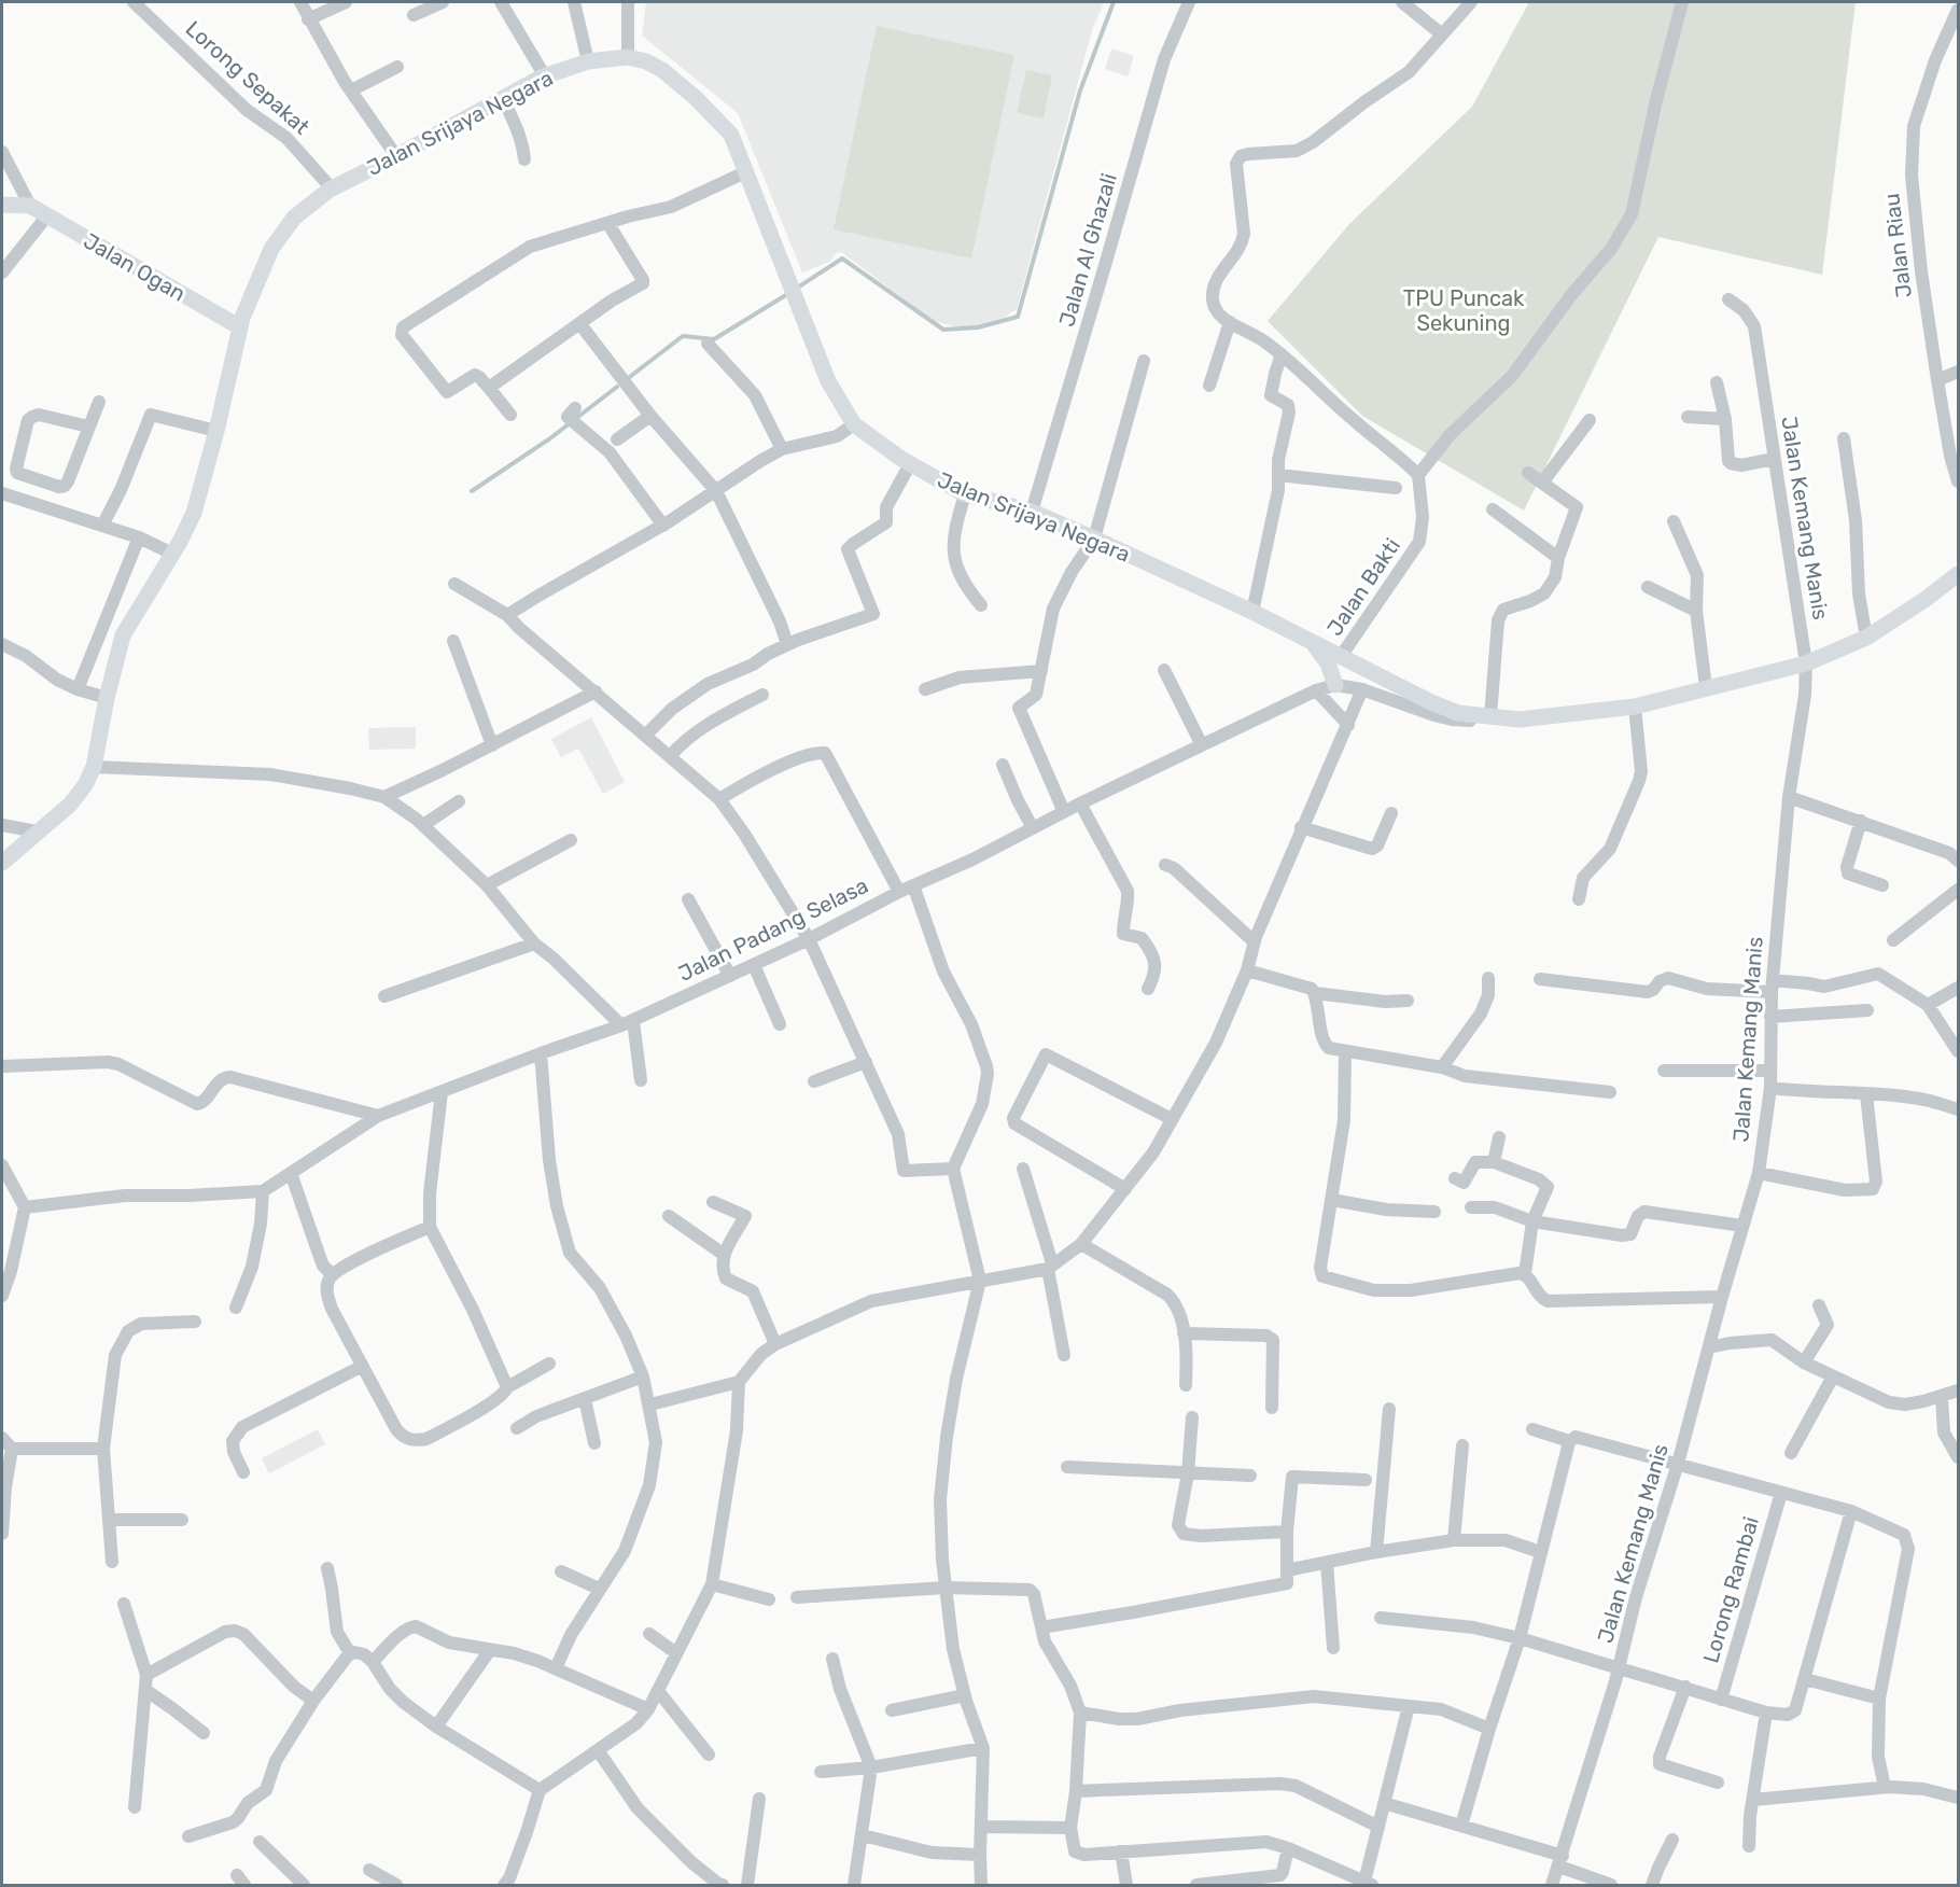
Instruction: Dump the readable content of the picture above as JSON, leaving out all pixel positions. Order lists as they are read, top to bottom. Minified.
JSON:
{"streets":{"main road":["Jalan Srijaya Negara","Jalan Ogan"],"street":["Lorong Sepakat","Jalan Riau","Jalan Al Ghazali","Jalan Kemang Manis","Jalan Bakti","Jalan Padang Selasa","Lorong Rambai"]},"crossings":[["Lorong Sepakat","Jalan Srijaya Negara"],["Jalan Srijaya Negara","Jalan Al Ghazali"],["Jalan Srijaya Negara","Jalan Ogan"],["Jalan Srijaya Negara","Jalan Kemang Manis"],["Jalan Srijaya Negara","Jalan Bakti"],["Jalan Srijaya Negara","Jalan Padang Selasa"]],"parks":["TPU Puncak Sekuning"]}
